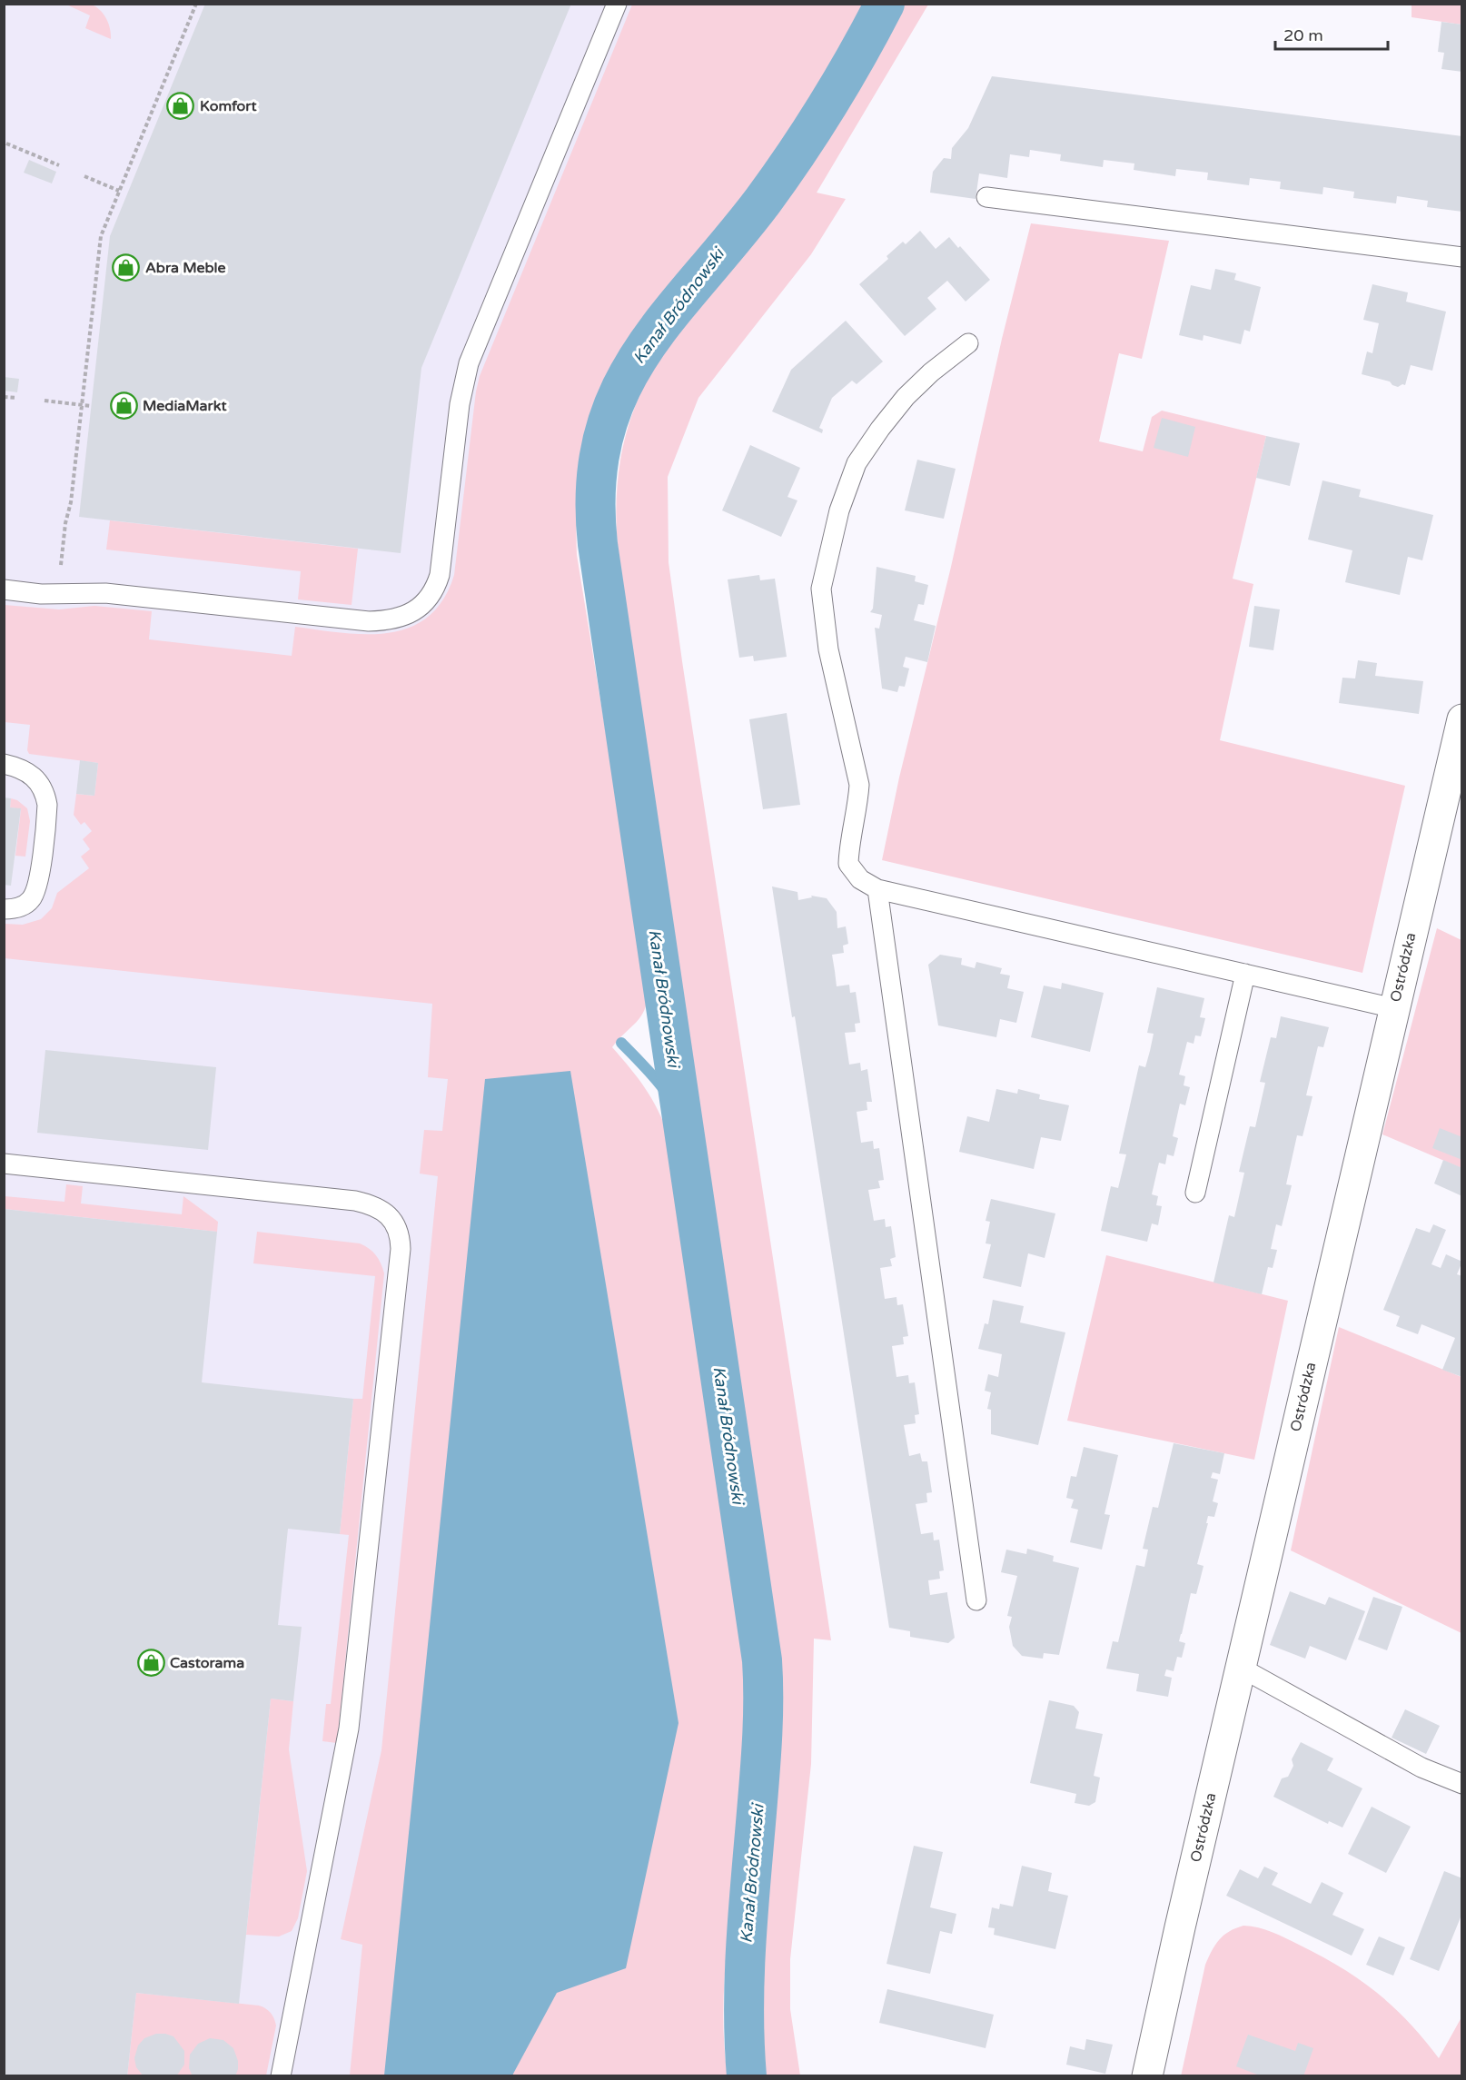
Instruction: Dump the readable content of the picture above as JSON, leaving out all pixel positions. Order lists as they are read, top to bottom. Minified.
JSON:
{"streets":{"street":["Ostródzka"]},"water":["Kanał Bródnowski"],"places":{"shop":["Komfort","Abra Meble","MediaMarkt","Castorama"]},"scale_bar":"20 m"}
